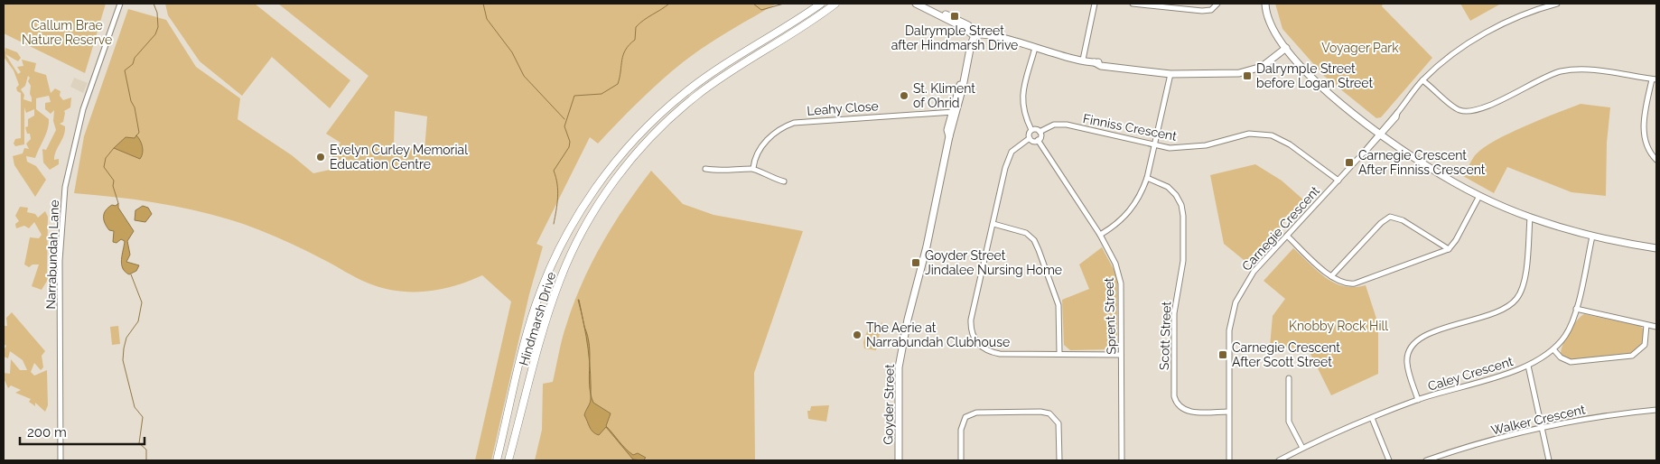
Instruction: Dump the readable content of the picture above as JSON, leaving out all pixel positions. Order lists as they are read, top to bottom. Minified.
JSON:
{"streets":{"main road":["Hindmarsh Drive"],"street":["Leahy Close","Finniss Crescent","Carnegie Crescent","Narrabundah Lane","Sprent Street","Scott Street","Caley Crescent","Goyder Street","Walker Crescent"]},"crossings":[["Leahy Close","Goyder Street"],["Finniss Crescent","Carnegie Crescent"],["Finniss Crescent","Sprent Street"],["Carnegie Crescent","Scott Street"]],"parks":["Callum Brae Nature Reserve","Voyager Park","Knobby Rock Hill"],"places":{"transit":["Dalrymple Street after Hindmarsh Drive","Dalrymple Street before Logan Street","Carnegie Crescent After Finniss Crescent","Goyder Street Jindalee Nursing Home","Carnegie Crescent After Scott Street"],"other":["St. Kliment of Ohrid","Evelyn Curley Memorial Education Centre","The Aerie at Narrabundah Clubhouse"]},"scale_bar":"200 m"}
